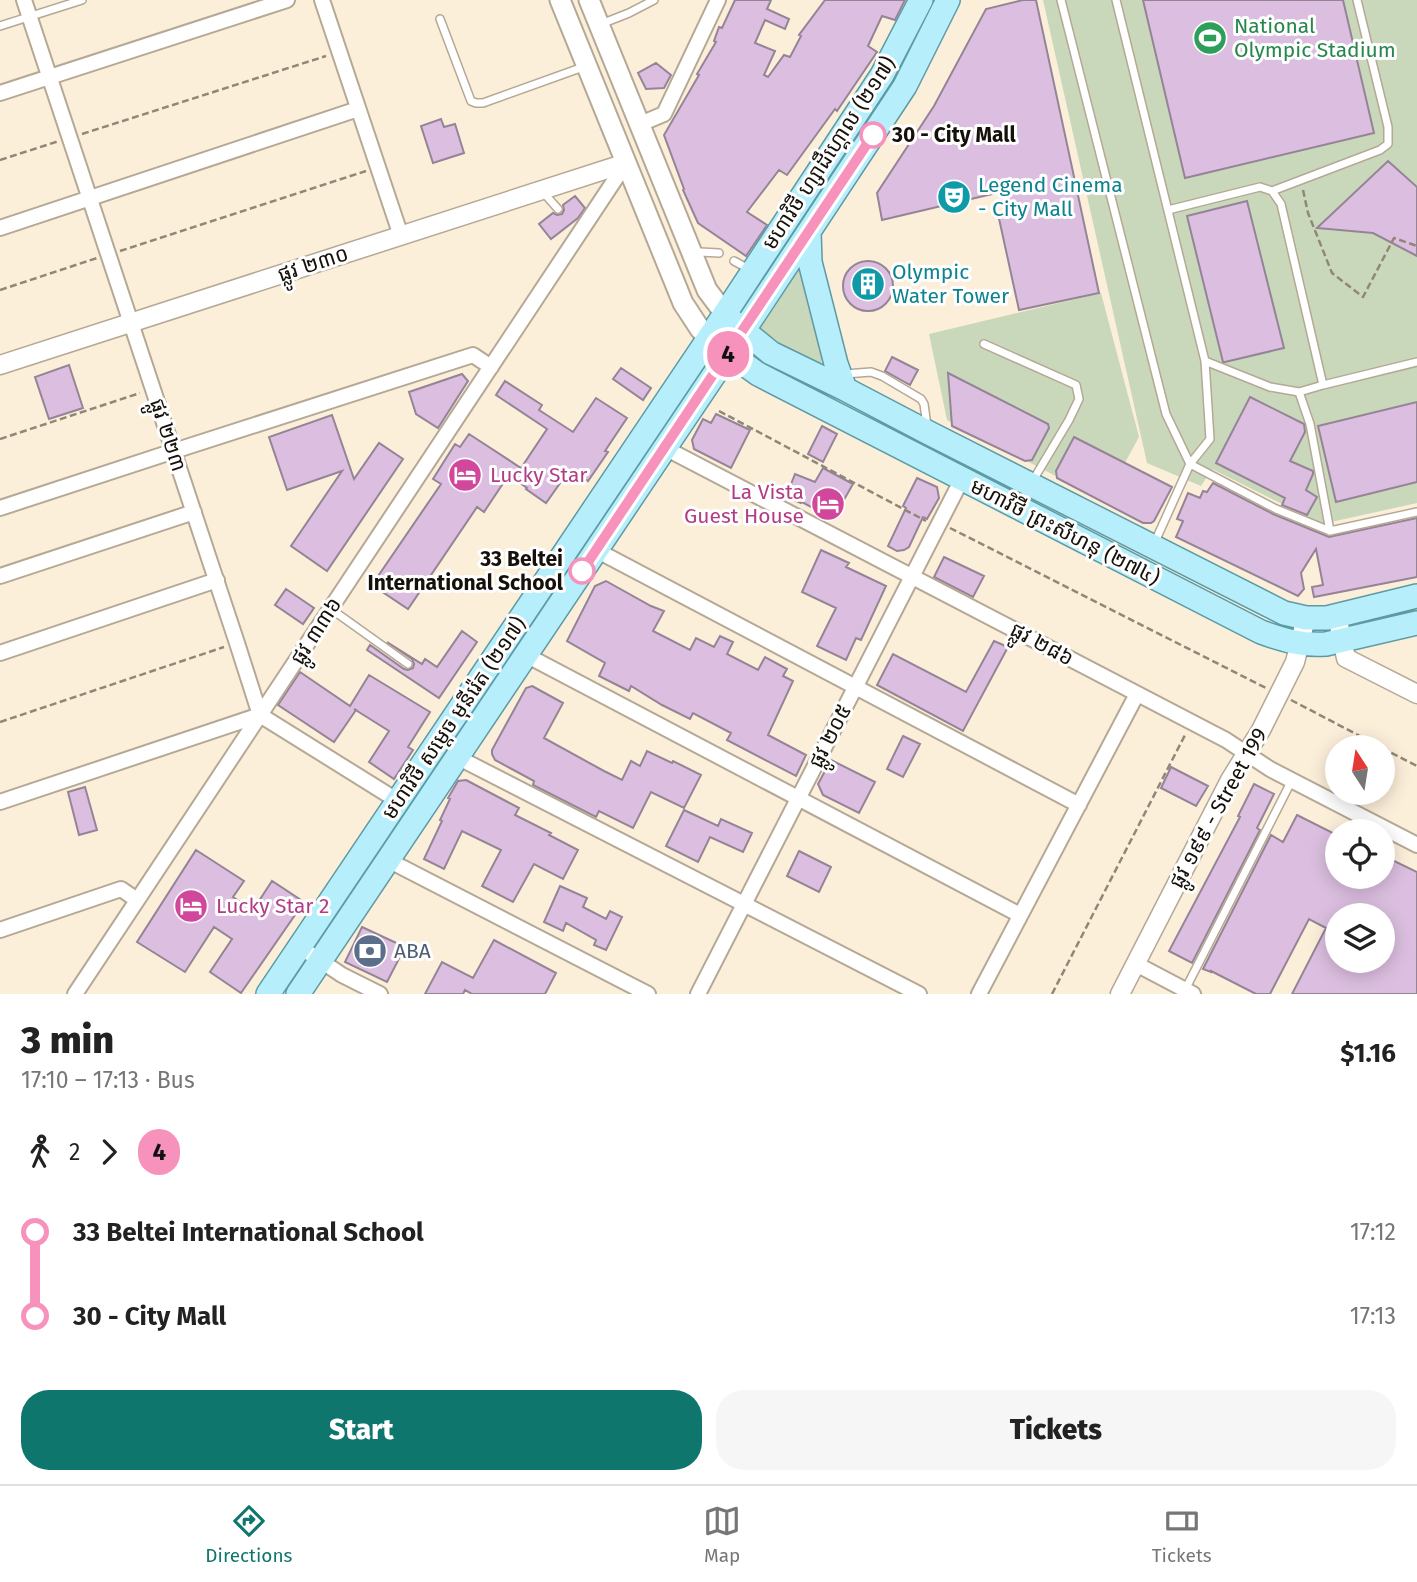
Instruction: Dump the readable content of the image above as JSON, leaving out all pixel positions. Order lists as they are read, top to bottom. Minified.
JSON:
{"streets":{"main road":["មហាវិថី ហ្សាដឹហ្គោល (២១៧)","មហាវិថី ព្រះសីហនុ (២៧៤)","មហាវិថី សម្តេច មុនីរ៉េត (២១៧)"],"street":["ផ្លូវ ២៣០","ផ្លូវ ២២៣","ផ្លូវ ៣៣៦","ផ្លូវ ២៨៦","ផ្លូវ ២០៥","ផ្លូវ ១៩៩ - Street 199"]},"crossings":[["មហាវិថី ហ្សាដឹហ្គោល (២១៧)","មហាវិថី ព្រះសីហនុ (២៧៤)"],["មហាវិថី ហ្សាដឹហ្គោល (២១៧)","មហាវិថី សម្តេច មុនីរ៉េត (២១៧)"],["ផ្លូវ ២៣០","ផ្លូវ ២២៣"],["ផ្លូវ ២៣០","ផ្លូវ ៣៣៦"],["ផ្លូវ ២២៣","ផ្លូវ ៣៣៦"],["មហាវិថី ព្រះសីហនុ (២៧៤)","មហាវិថី សម្តេច មុនីរ៉េត (២១៧)"],["មហាវិថី ព្រះសីហនុ (២៧៤)","ផ្លូវ ២០៥"],["មហាវិថី ព្រះសីហនុ (២៧៤)","ផ្លូវ ១៩៩ - Street 199"],["ផ្លូវ ២៨៦","មហាវិថី សម្តេច មុនីរ៉េត (២១៧)"],["ផ្លូវ ២៨៦","ផ្លូវ ២០៥"],["ផ្លូវ ២៨៦","ផ្លូវ ១៩៩ - Street 199"]],"places":{"sports":["National Olympic Stadium"],"other":["30 - City Mall","33 Beltei International School"],"theatre":["Legend Cinema - City Mall"],"building":["Olympic Water Tower"],"hotel":["Lucky Star","La Vista Guest House","Lucky Star 2"],"bank":["ABA"]},"lines":["bus line 4"],"north":"top","page":{"on_map":"4","heading":["3 min","17:10 – 17:13 · Bus","$1.16"],"legs":["2","4"],"list":[{"name":"33 Beltei International School","value":"17:12"},{"name":"30 - City Mall","value":"17:13"}],"buttons":["Start","Tickets"],"tabs":["Directions","Map","Tickets"]}}
